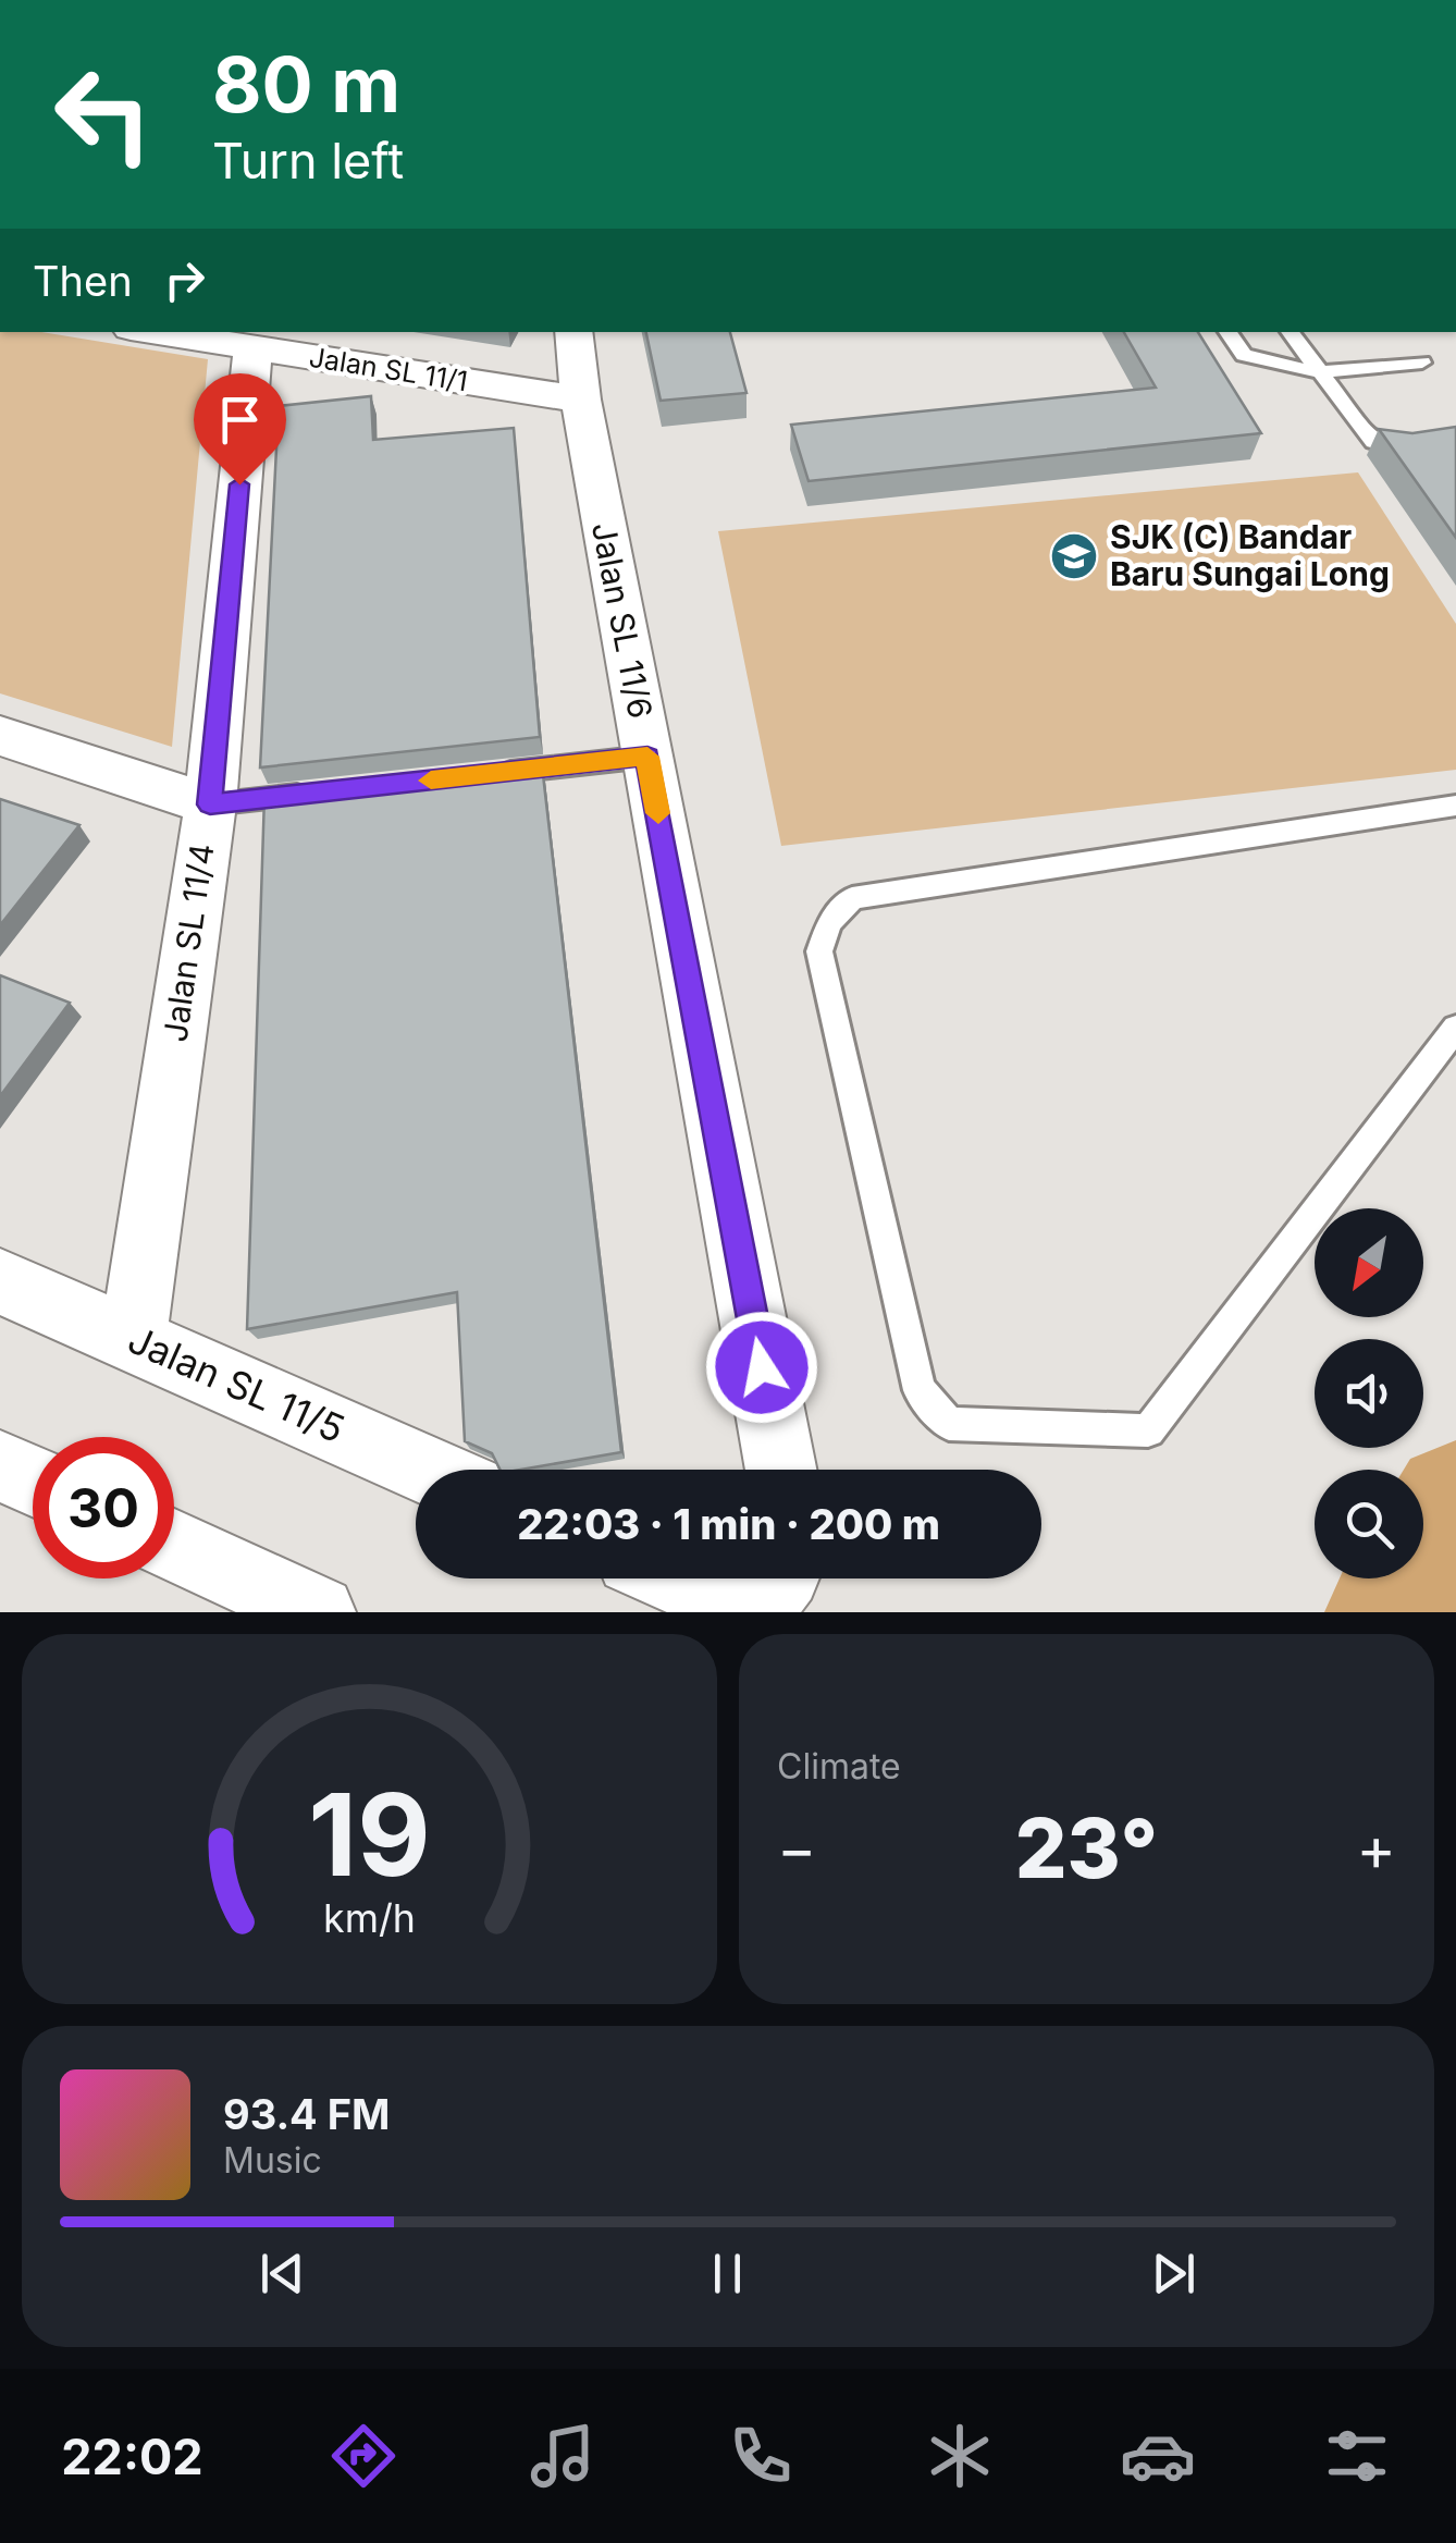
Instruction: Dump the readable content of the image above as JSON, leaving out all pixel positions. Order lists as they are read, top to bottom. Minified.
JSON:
{"streets":{"street":["Jalan SL 11/1","Jalan SL 11/6","Jalan SL 11/4","Jalan SL 11/5"]},"crossings":[["Jalan SL 11/1","Jalan SL 11/6"],["Jalan SL 11/1","Jalan SL 11/4"],["Jalan SL 11/4","Jalan SL 11/5"]],"places":{"school or university":["SJK (C) Bandar Baru Sungai Long"]},"north":"bottom left","page":{"turn":["80 m","Turn left"],"then":"Then","limit":"30","trip":"22:03 · 1 min · 200 m","tile":"Climate","heat":["−","23°","+"],"song":["93.4 FM","Music"],"tabs":"22:02","gauge":["19","km/h"]}}
